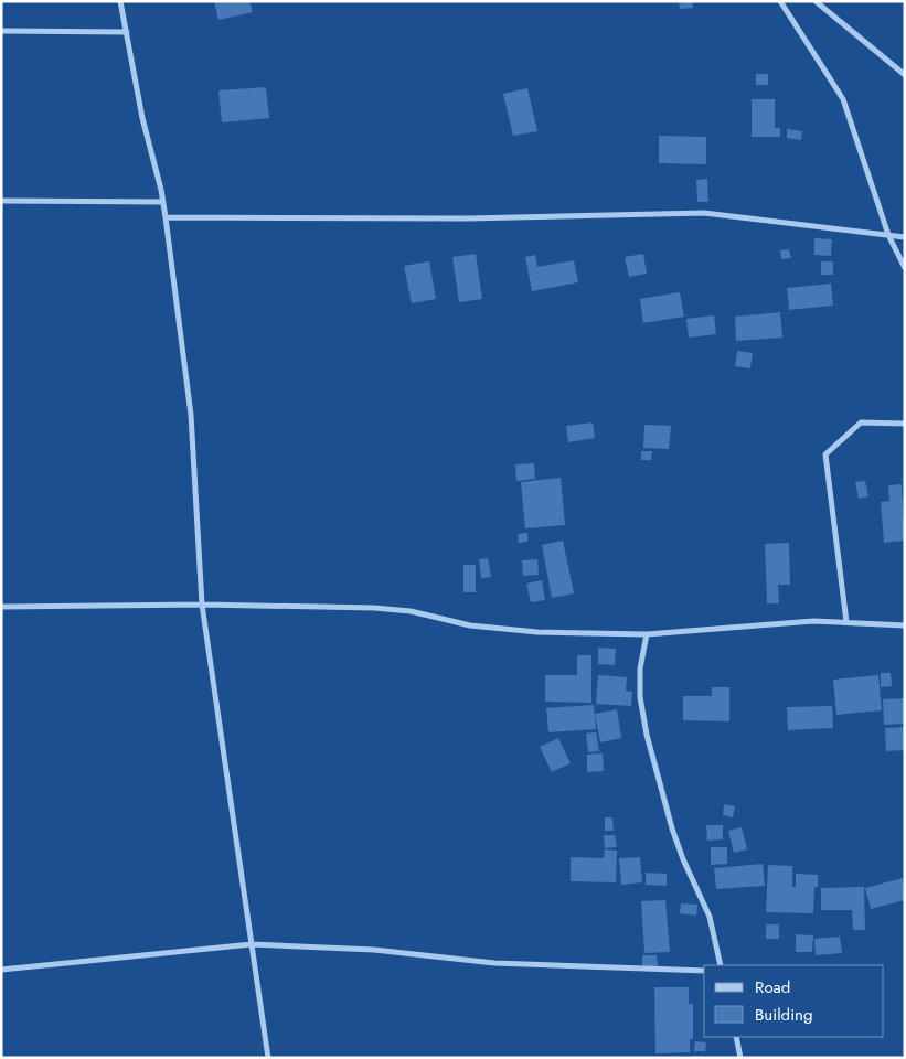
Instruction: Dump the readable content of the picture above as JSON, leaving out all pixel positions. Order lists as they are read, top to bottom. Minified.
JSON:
{"legend":["Road","Building"]}
